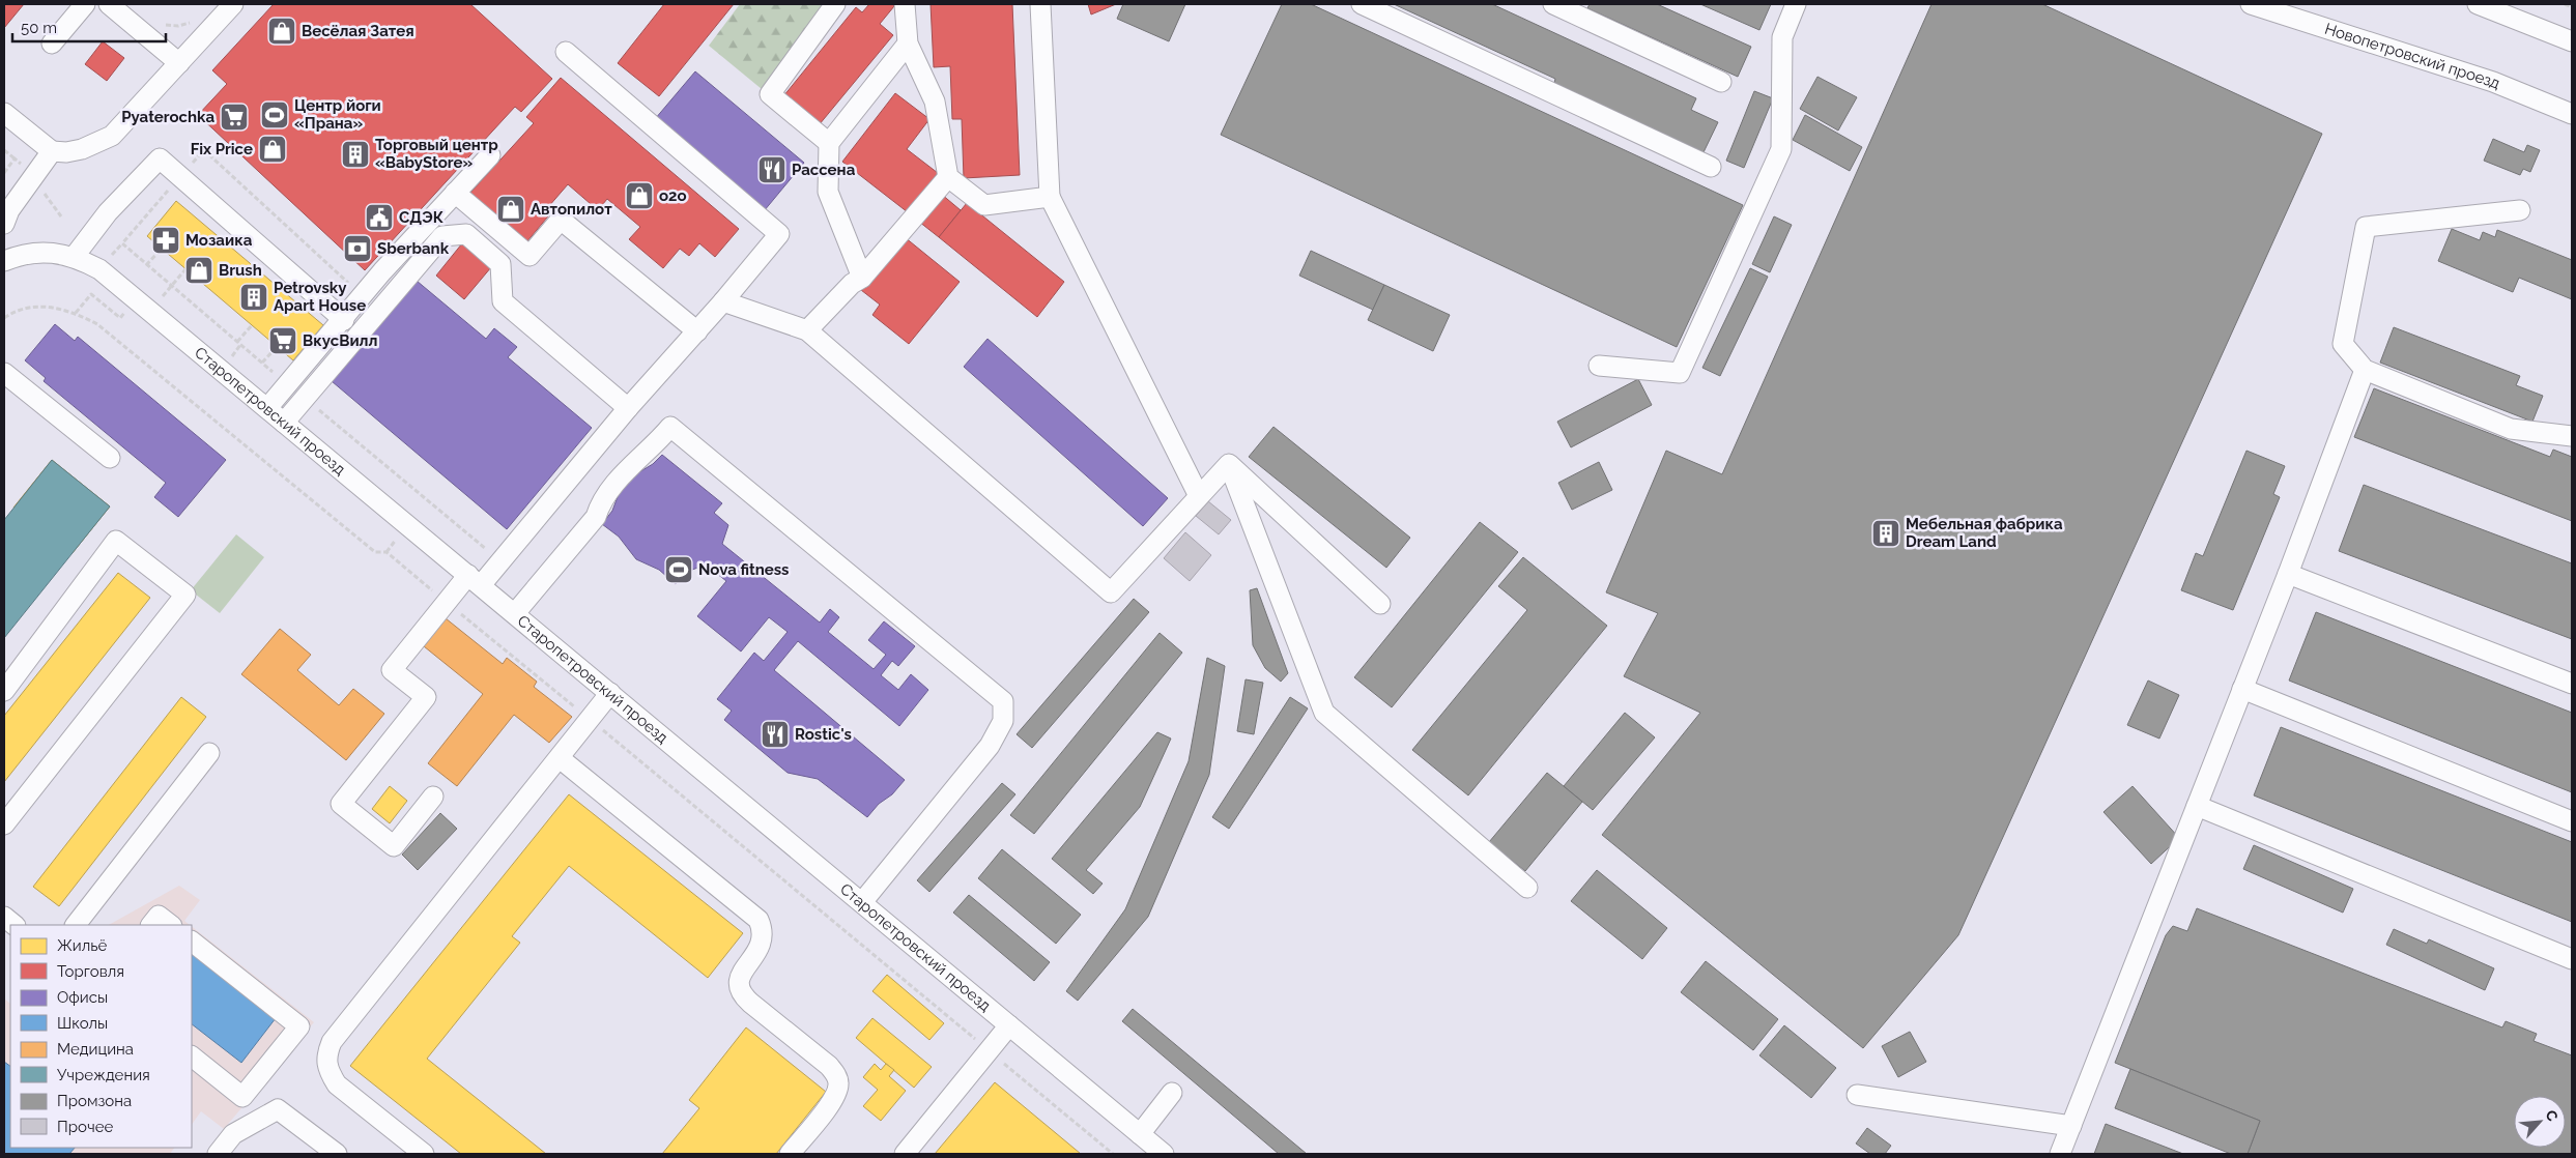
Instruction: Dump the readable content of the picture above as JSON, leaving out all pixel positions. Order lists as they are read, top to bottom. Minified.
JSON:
{"streets":{"street":["Новопетровский проезд","Старопетровский проезд"]},"places":{"shop":["Весёлая Затея","Fix Price","o2o","Автопилот","Brush"],"sports":["Центр йоги «Прана»","Nova fitness"],"supermarket":["Pyaterochka","ВкусВилл"],"building":["Торговый центр «BabyStore»","Petrovsky Apart House","Мебельная фабрика Dream Land"],"restaurant":["Рассена","Rostic's"],"public building":["СДЭК"],"pharmacy":["Мозаика"],"bank":["Sberbank"]},"legend":["Жильё","Торговля","Офисы","Школы","Медицина","Учреждения","Промзона","Прочее"],"scale_bar":"50 m","north":"top right"}
